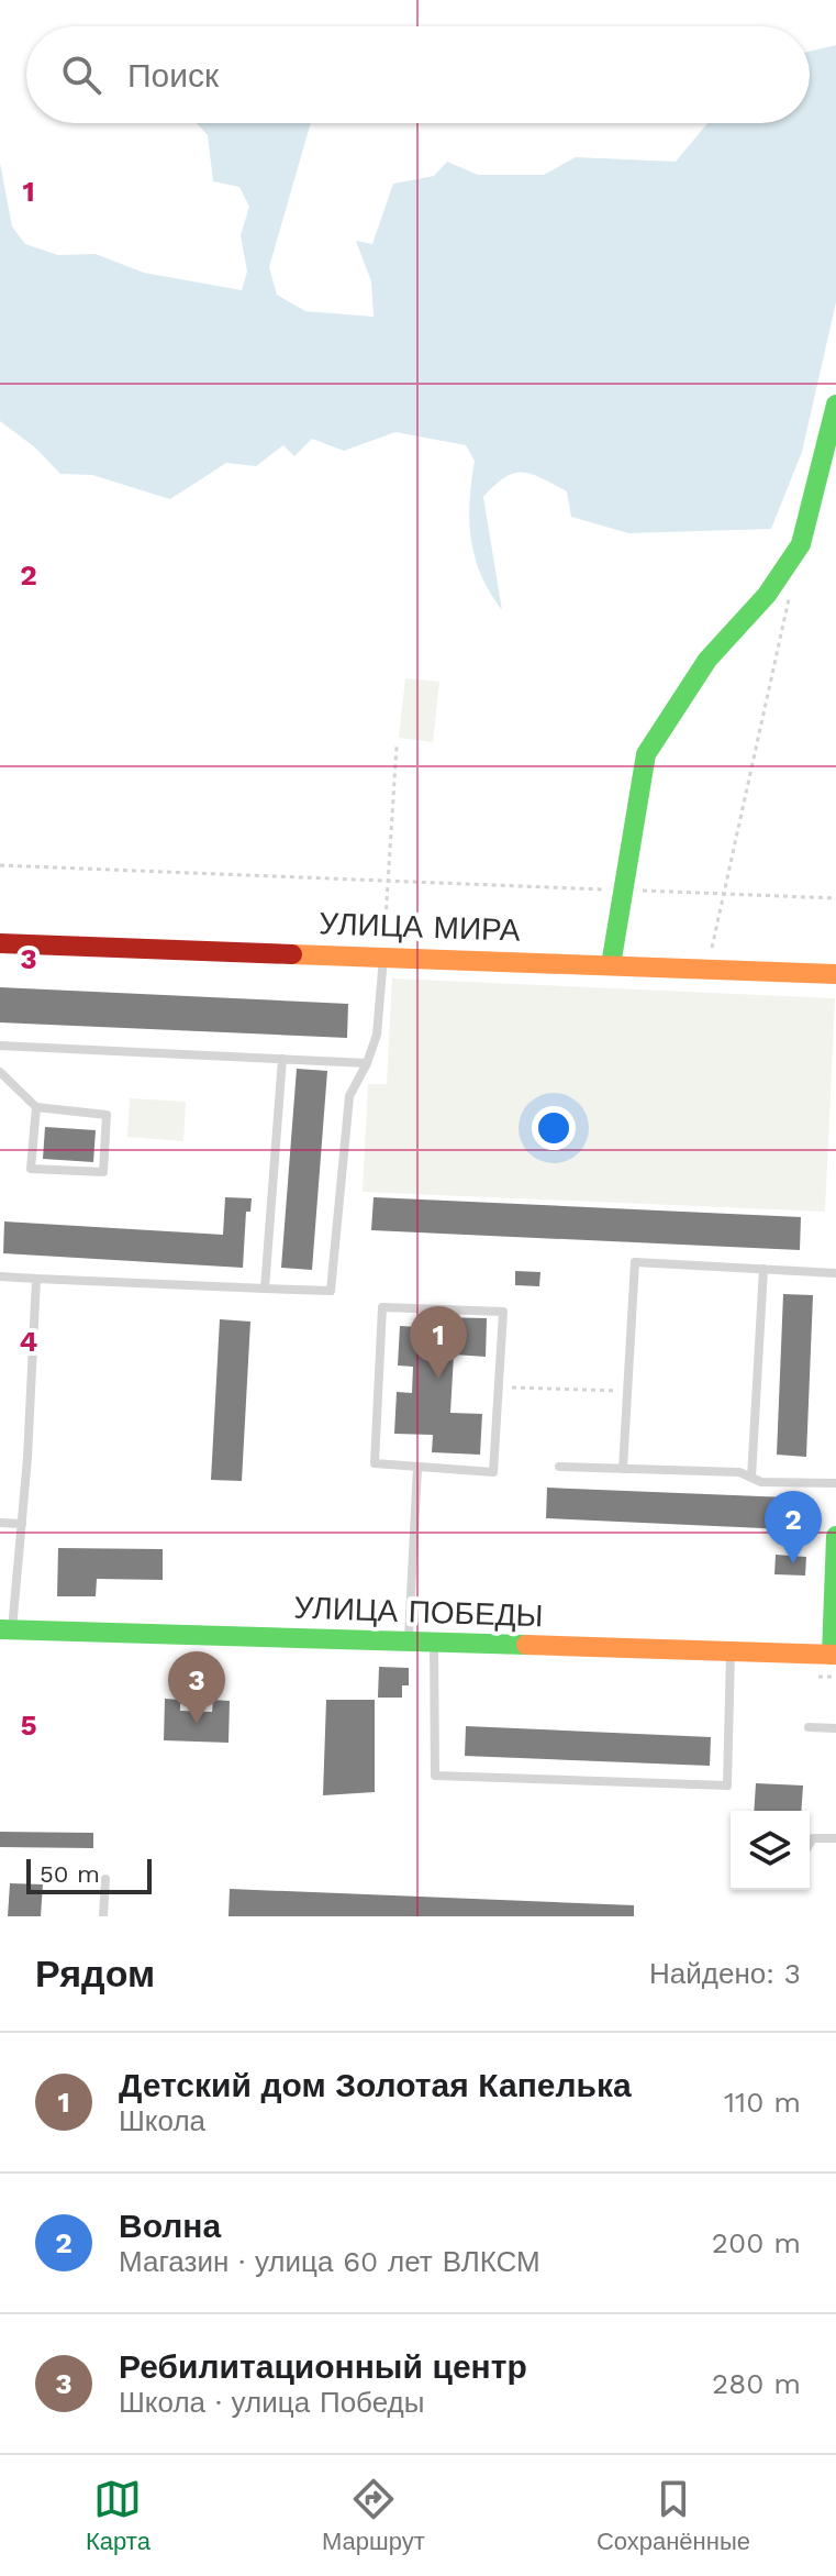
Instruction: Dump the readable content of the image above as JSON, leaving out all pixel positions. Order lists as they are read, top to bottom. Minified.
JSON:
{"streets":{"street":["УЛИЦА МИРА","УЛИЦА ПОБЕДЫ"]},"scale_bar":"50 m","page":{"search":"Поиск","pins":["1","2","3"],"scale":"50 m","heading":["Рядом","Найдено: 3"],"list":[{"mark":"1","name":"Детский дом Золотая Капелька","note":"Школа","value":"110 m"},{"mark":"2","name":"Волна","note":"Магазин · улица 60 лет ВЛКСМ","value":"200 m"},{"mark":"3","name":"Ребилитационный центр","note":"Школа · улица Победы","value":"280 m"}],"nav":["Карта","Маршрут","Сохранённые"]},"grid":{"rows":["1","2","3","4","5"]}}
